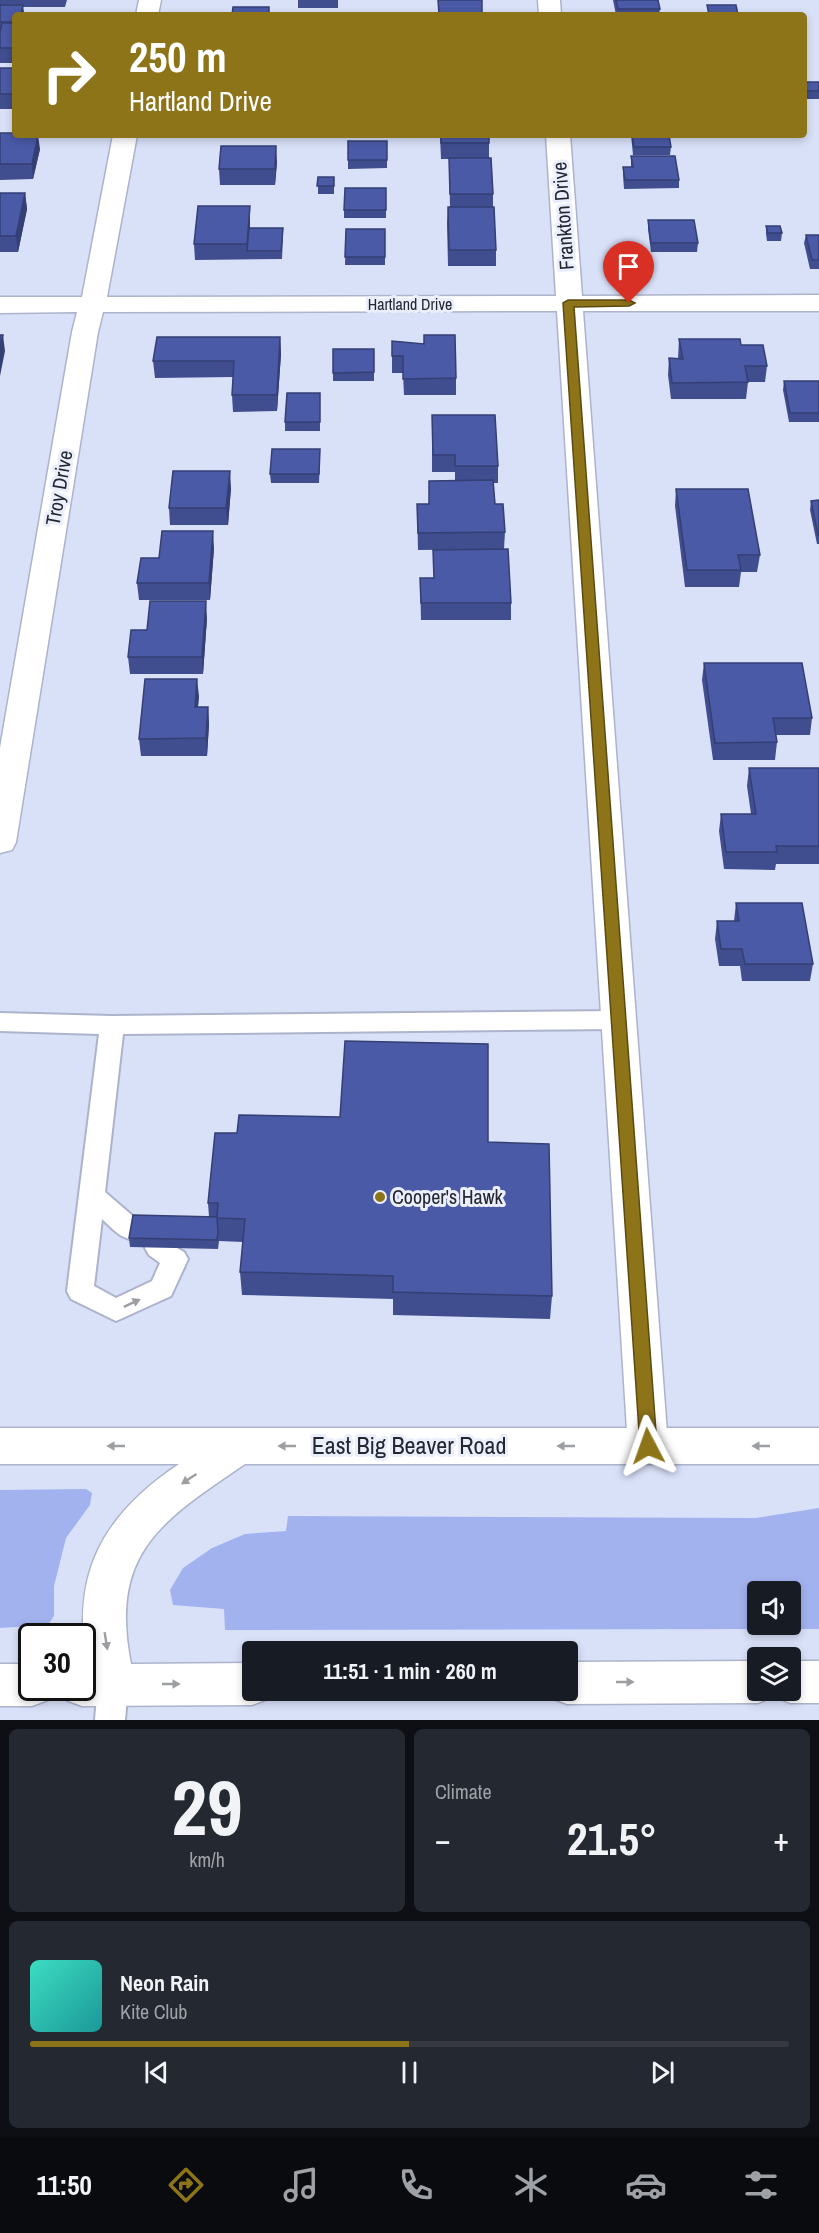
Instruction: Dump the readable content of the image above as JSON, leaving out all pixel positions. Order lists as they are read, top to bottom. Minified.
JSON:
{"streets":{"street":["Frankton Drive","Hartland Drive","Troy Drive","East Big Beaver Road"]},"crossings":[["Frankton Drive","Hartland Drive"],["Frankton Drive","East Big Beaver Road"],["Hartland Drive","Troy Drive"]],"places":["Cooper's Hawk"],"page":{"turn":["250 m","Hartland Drive"],"limit":"30","trip":"11:51 · 1 min · 260 m","tile":[["29","km/h"],"Climate"],"heat":["−","21.5°","+"],"song":["Neon Rain","Kite Club"],"tabs":"11:50"}}
